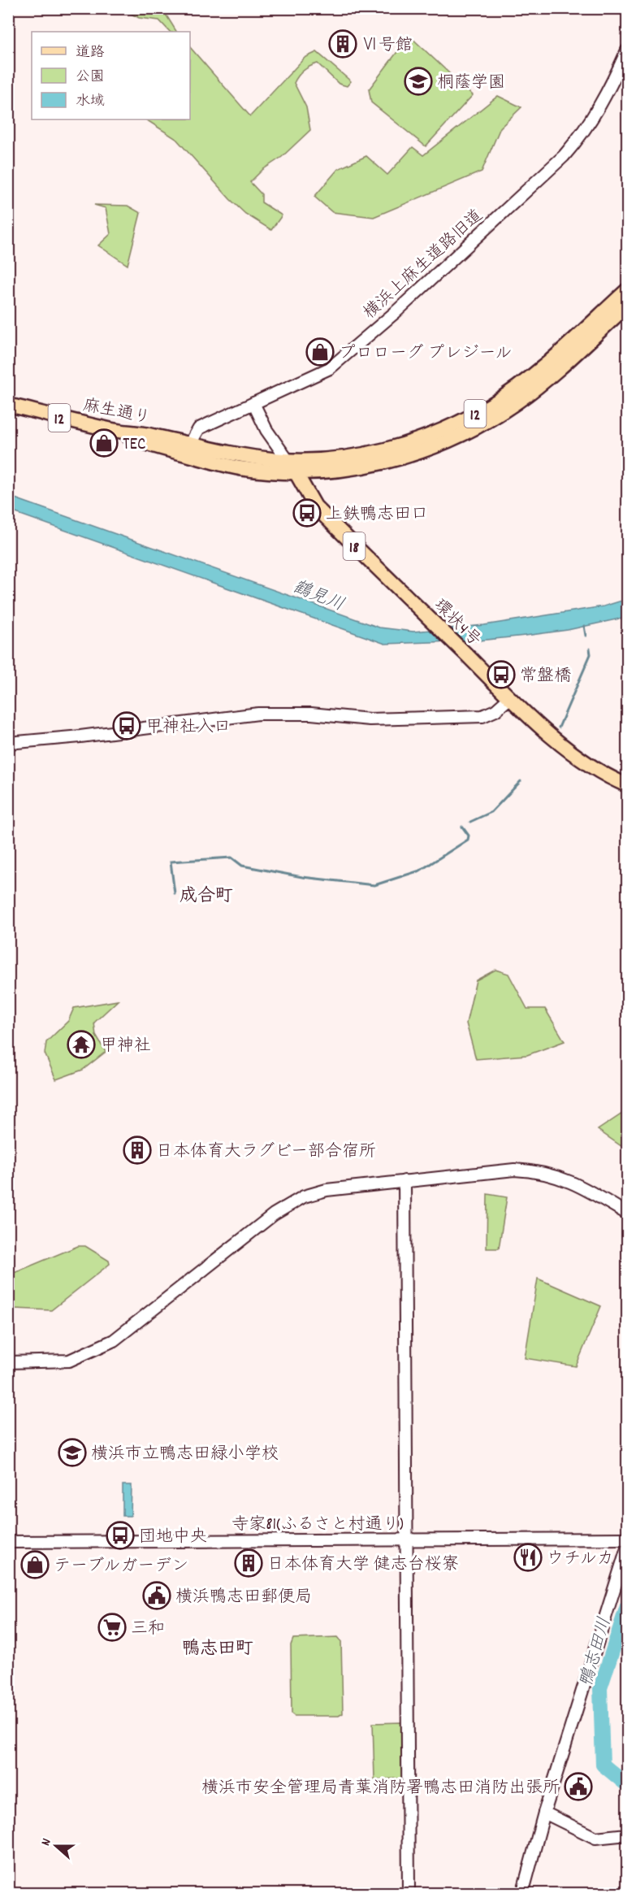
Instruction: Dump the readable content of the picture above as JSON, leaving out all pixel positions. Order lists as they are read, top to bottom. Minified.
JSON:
{"streets":{"main road":["麻生通り","12","18","環状4号"],"street":["横浜上麻生道路旧道","寺家81(ふるさと村通り)"]},"crossings":[["横浜上麻生道路旧道","麻生通り"],["横浜上麻生道路旧道","12"],["麻生通り","12"],["12","環状4号"]],"districts":["成合町","鴨志田町"],"water":["鶴見川","鴨志田川"],"places":{"building":["Ⅵ号館","日本体育大ラグビー部合宿所","日本体育大学 健志台桜寮"],"school or university":["桐蔭学園","横浜市立鴨志田緑小学校"],"shop":["プロローグ プレジール","TEC","テーブルガーデン"],"bus stop":["上鉄鴨志田口","常盤橋","甲神社入口","団地中央"],"temple":["甲神社"],"restaurant":["ウチルカ"],"public building":["横浜鴨志田郵便局","横浜市安全管理局青葉消防署鴨志田消防出張所"],"supermarket":["三和"]},"legend":["道路","公園","水域"],"north":"left"}
